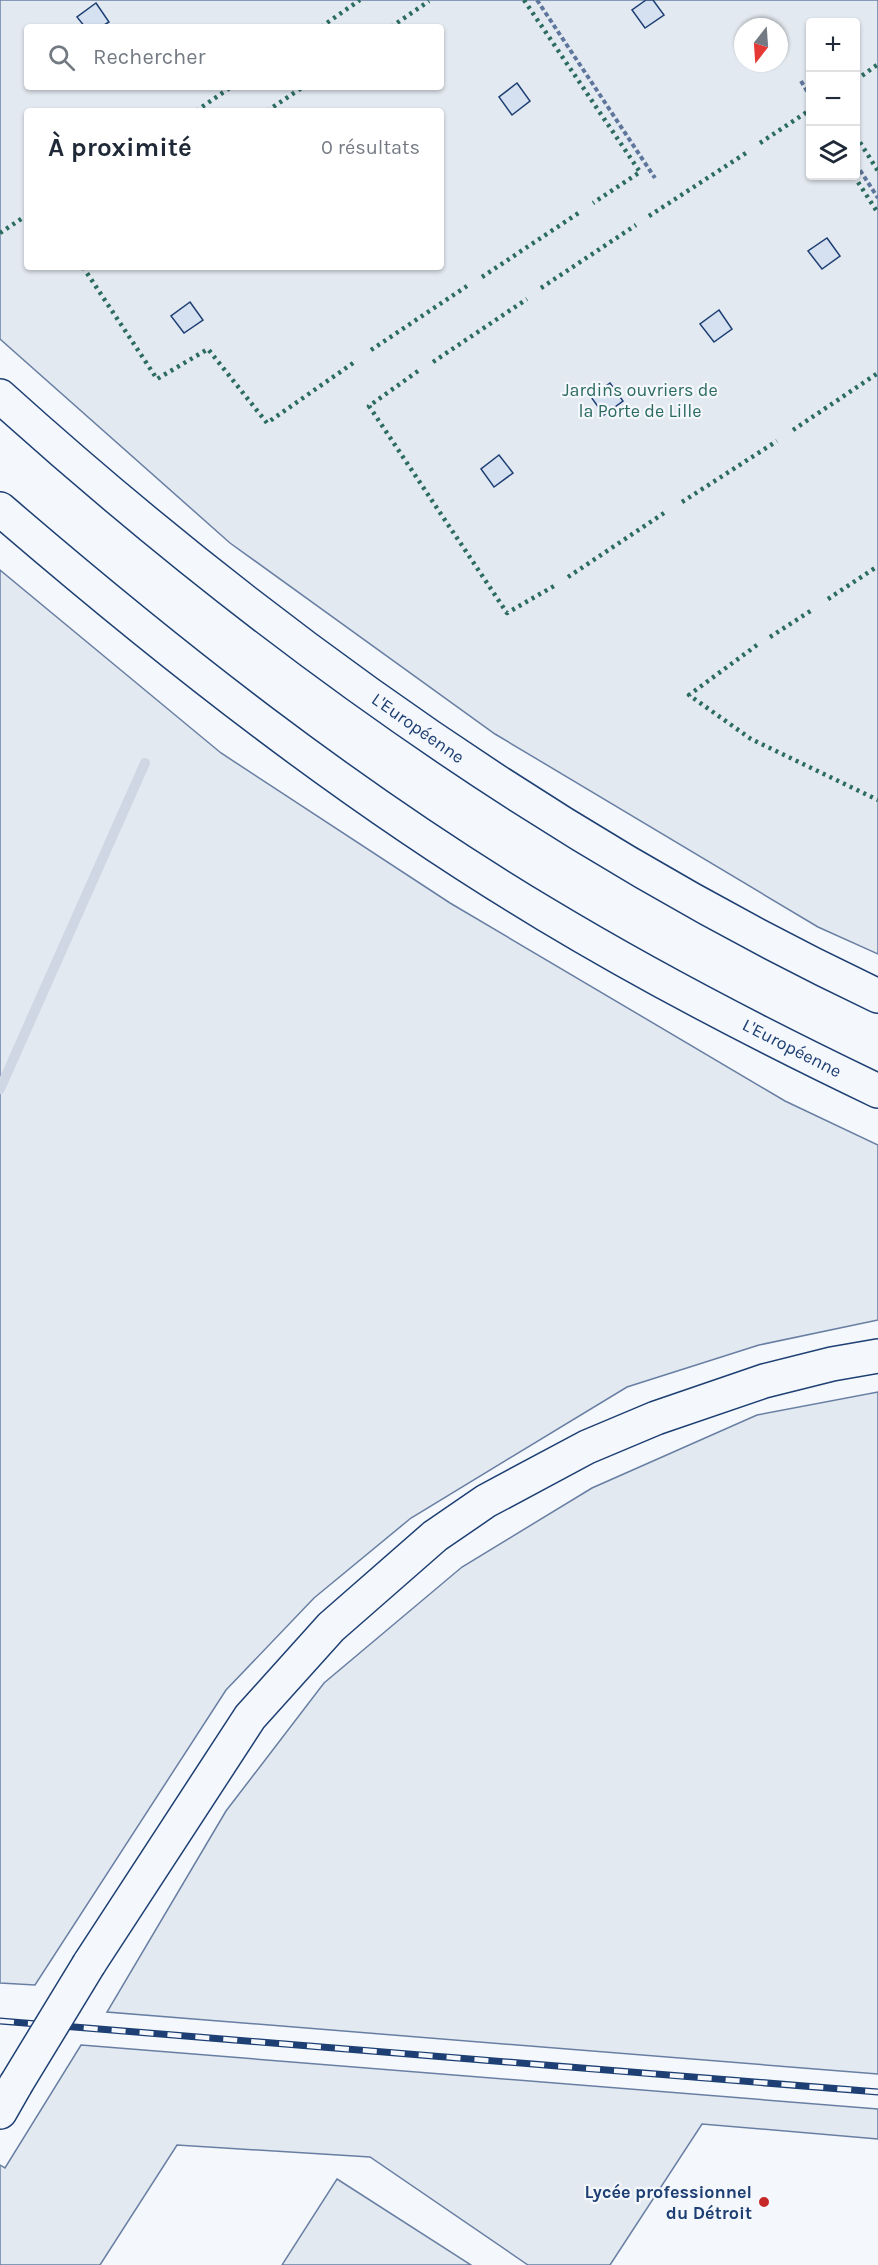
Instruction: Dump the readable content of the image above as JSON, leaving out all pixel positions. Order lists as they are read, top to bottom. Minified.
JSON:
{"streets":{"highway":["L'Européenne"]},"parks":["Jardins ouvriers de la Porte de Lille"],"places":["Lycée professionnel du Détroit"],"north":"bottom","page":{"map_buttons":["+","−"],"search":"Rechercher","heading":["À proximité","0 résultats"]}}
